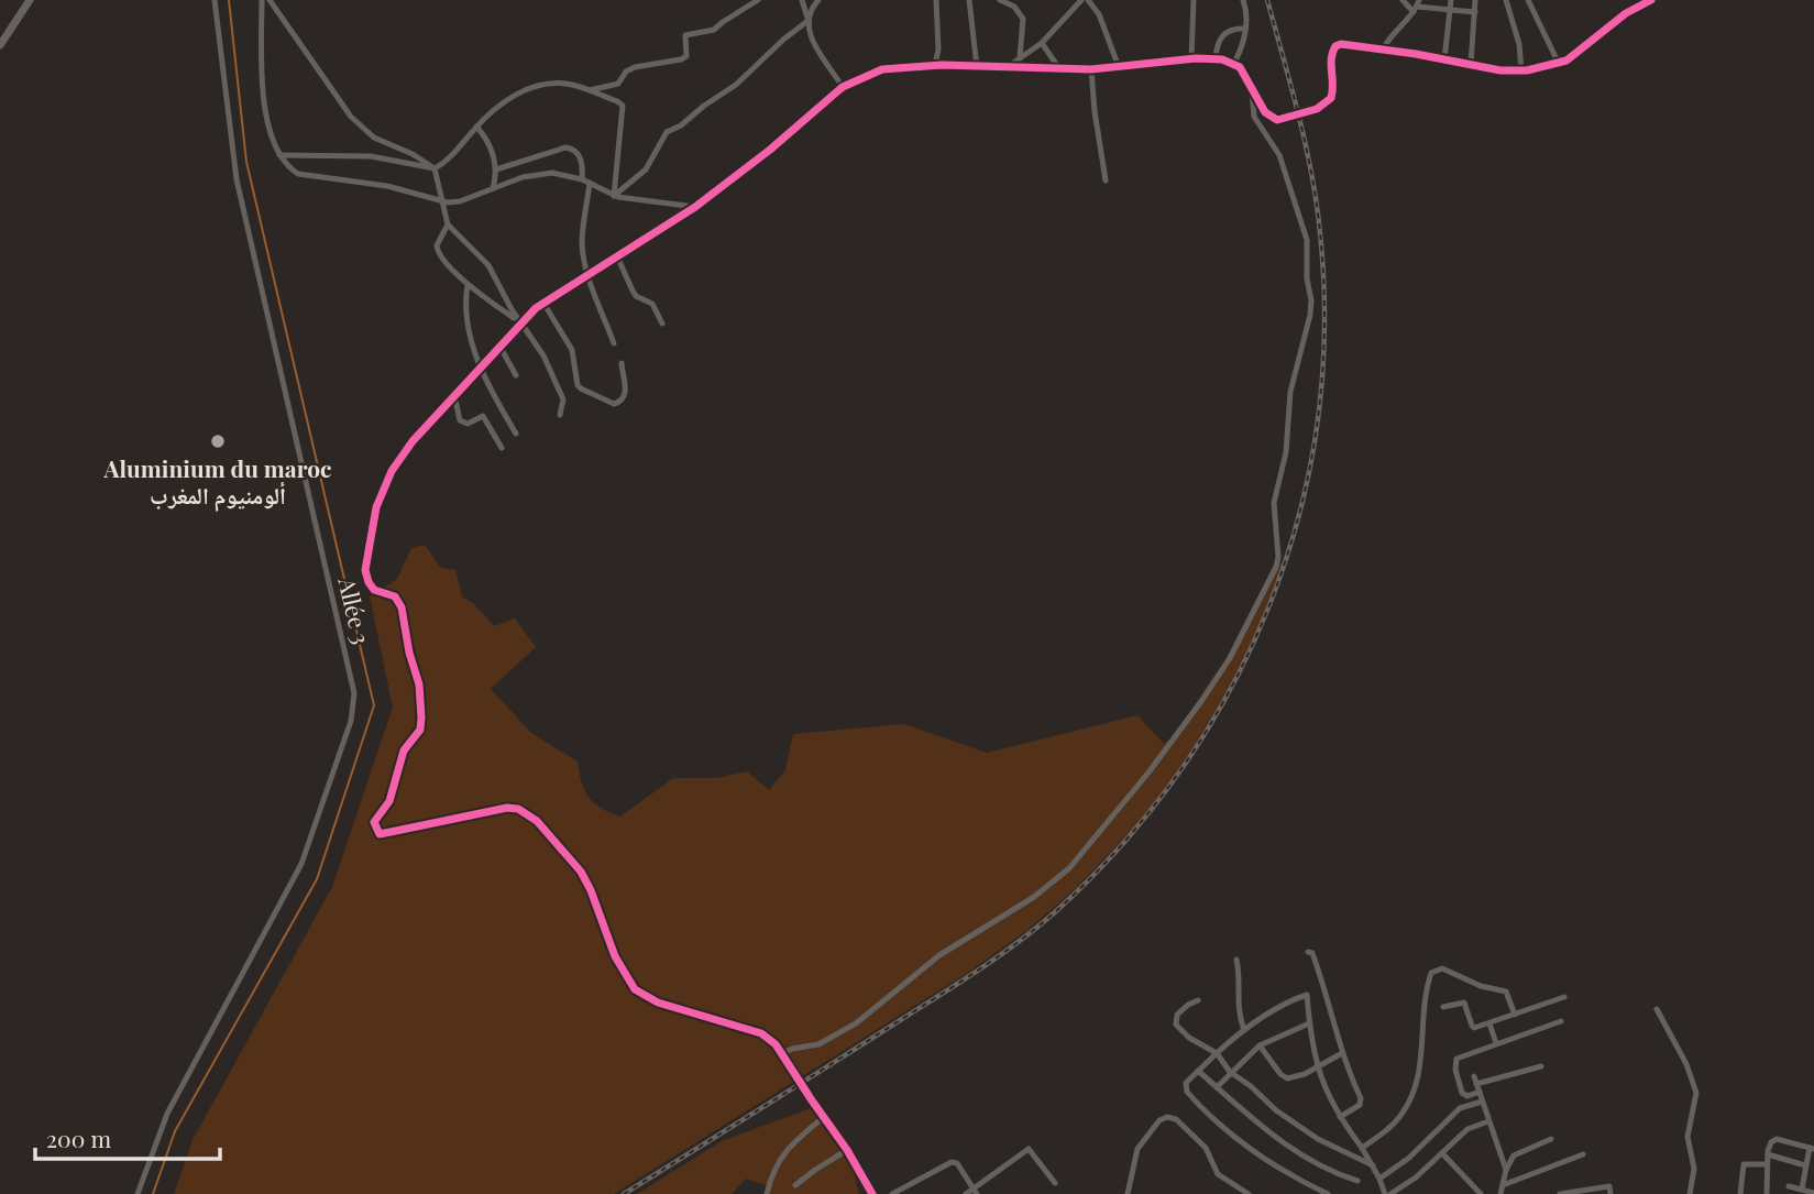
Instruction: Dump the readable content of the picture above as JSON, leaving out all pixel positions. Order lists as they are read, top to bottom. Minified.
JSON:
{"streets":{"street":["Allée 3"]},"places":["Aluminium du maroc ألومنيوم المغرب"],"scale_bar":"200 m"}
